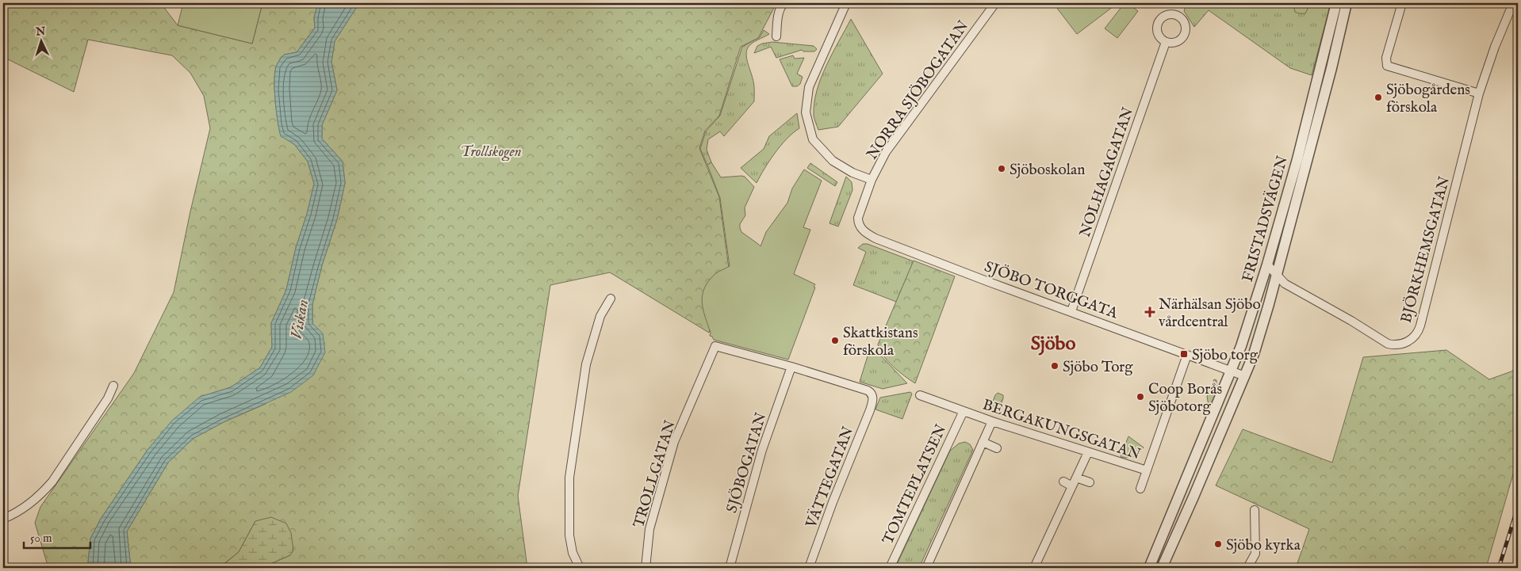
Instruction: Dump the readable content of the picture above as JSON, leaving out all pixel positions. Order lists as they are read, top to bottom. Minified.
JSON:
{"streets":{"street":["NORRA SJÖBOGATAN","NOLHAGAGATAN","FRISTADSVÄGEN","BJÖRKHEMSGATAN","SJÖBO TORGGATA","BERGAKUNGSGATAN","SJÖBOGATAN","TROLLGATAN","VÄTTEGATAN","TOMTEPLATSEN"]},"crossings":[["NORRA SJÖBOGATAN","SJÖBO TORGGATA"],["NOLHAGAGATAN","SJÖBO TORGGATA"],["FRISTADSVÄGEN","BJÖRKHEMSGATAN"],["FRISTADSVÄGEN","SJÖBO TORGGATA"],["SJÖBO TORGGATA","BERGAKUNGSGATAN"],["BERGAKUNGSGATAN","TOMTEPLATSEN"],["SJÖBOGATAN","TROLLGATAN"],["SJÖBOGATAN","VÄTTEGATAN"],["TROLLGATAN","VÄTTEGATAN"]],"districts":["Sjöbo"],"water":["Viskan"],"parks":["Trollskogen"],"places":{"other":["Sjöbogårdens förskola","Sjöboskolan","Skattkistans förskola","Sjöbo Torg","Coop Borås Sjöbotorg","Sjöbo kyrka"],"health":["Närhälsan Sjöbo vårdcentral"],"transit":["Sjöbo torg"]},"scale_bar":"50 m","north":"top"}
